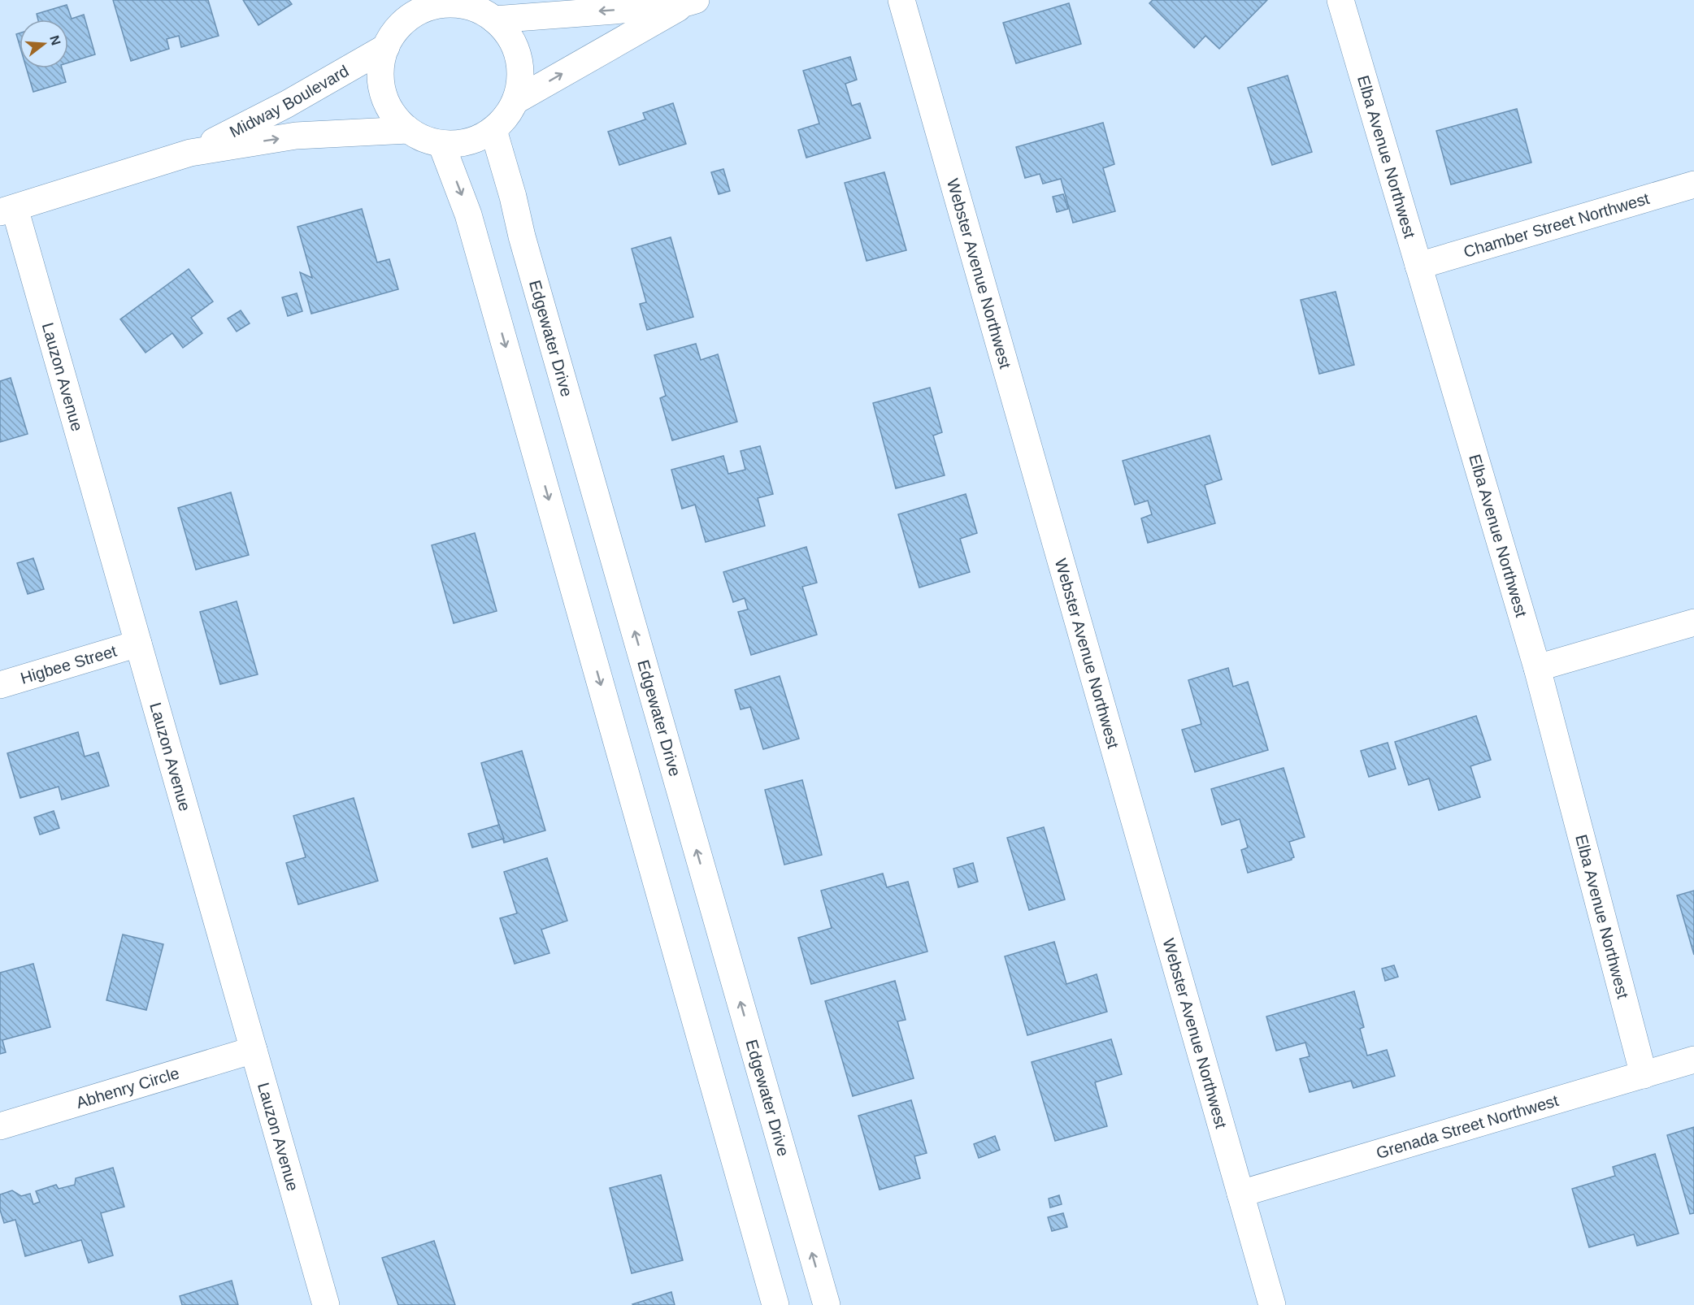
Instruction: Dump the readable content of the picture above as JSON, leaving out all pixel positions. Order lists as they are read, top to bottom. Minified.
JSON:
{"streets":{"street":["Midway Boulevard","Elba Avenue Northwest","Chamber Street Northwest","Webster Avenue Northwest","Edgewater Drive","Lauzon Avenue","Higbee Street","Abhenry Circle","Grenada Street Northwest"]},"crossings":[["Midway Boulevard","Edgewater Drive"],["Midway Boulevard","Lauzon Avenue"],["Elba Avenue Northwest","Chamber Street Northwest"],["Elba Avenue Northwest","Grenada Street Northwest"],["Webster Avenue Northwest","Grenada Street Northwest"],["Lauzon Avenue","Higbee Street"],["Lauzon Avenue","Abhenry Circle"]],"north":"right"}
